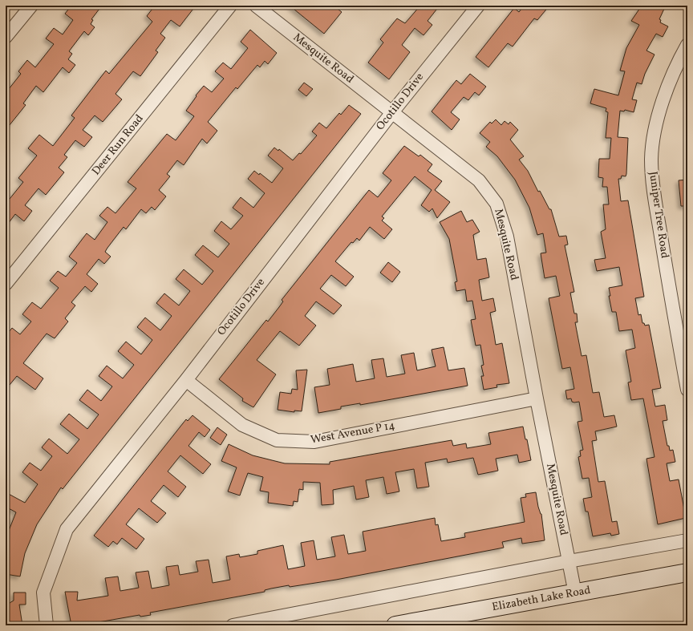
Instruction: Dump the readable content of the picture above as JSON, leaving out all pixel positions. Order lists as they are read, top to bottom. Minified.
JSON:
{"streets":{"main road":["Elizabeth Lake Road"],"street":["Mesquite Road","Ocotillo Drive","Deer Run Road","Juniper Tree Road","West Avenue P 14"]},"crossings":[["Mesquite Road","Ocotillo Drive"],["Mesquite Road","West Avenue P 14"],["Mesquite Road","Elizabeth Lake Road"],["Ocotillo Drive","West Avenue P 14"]]}
